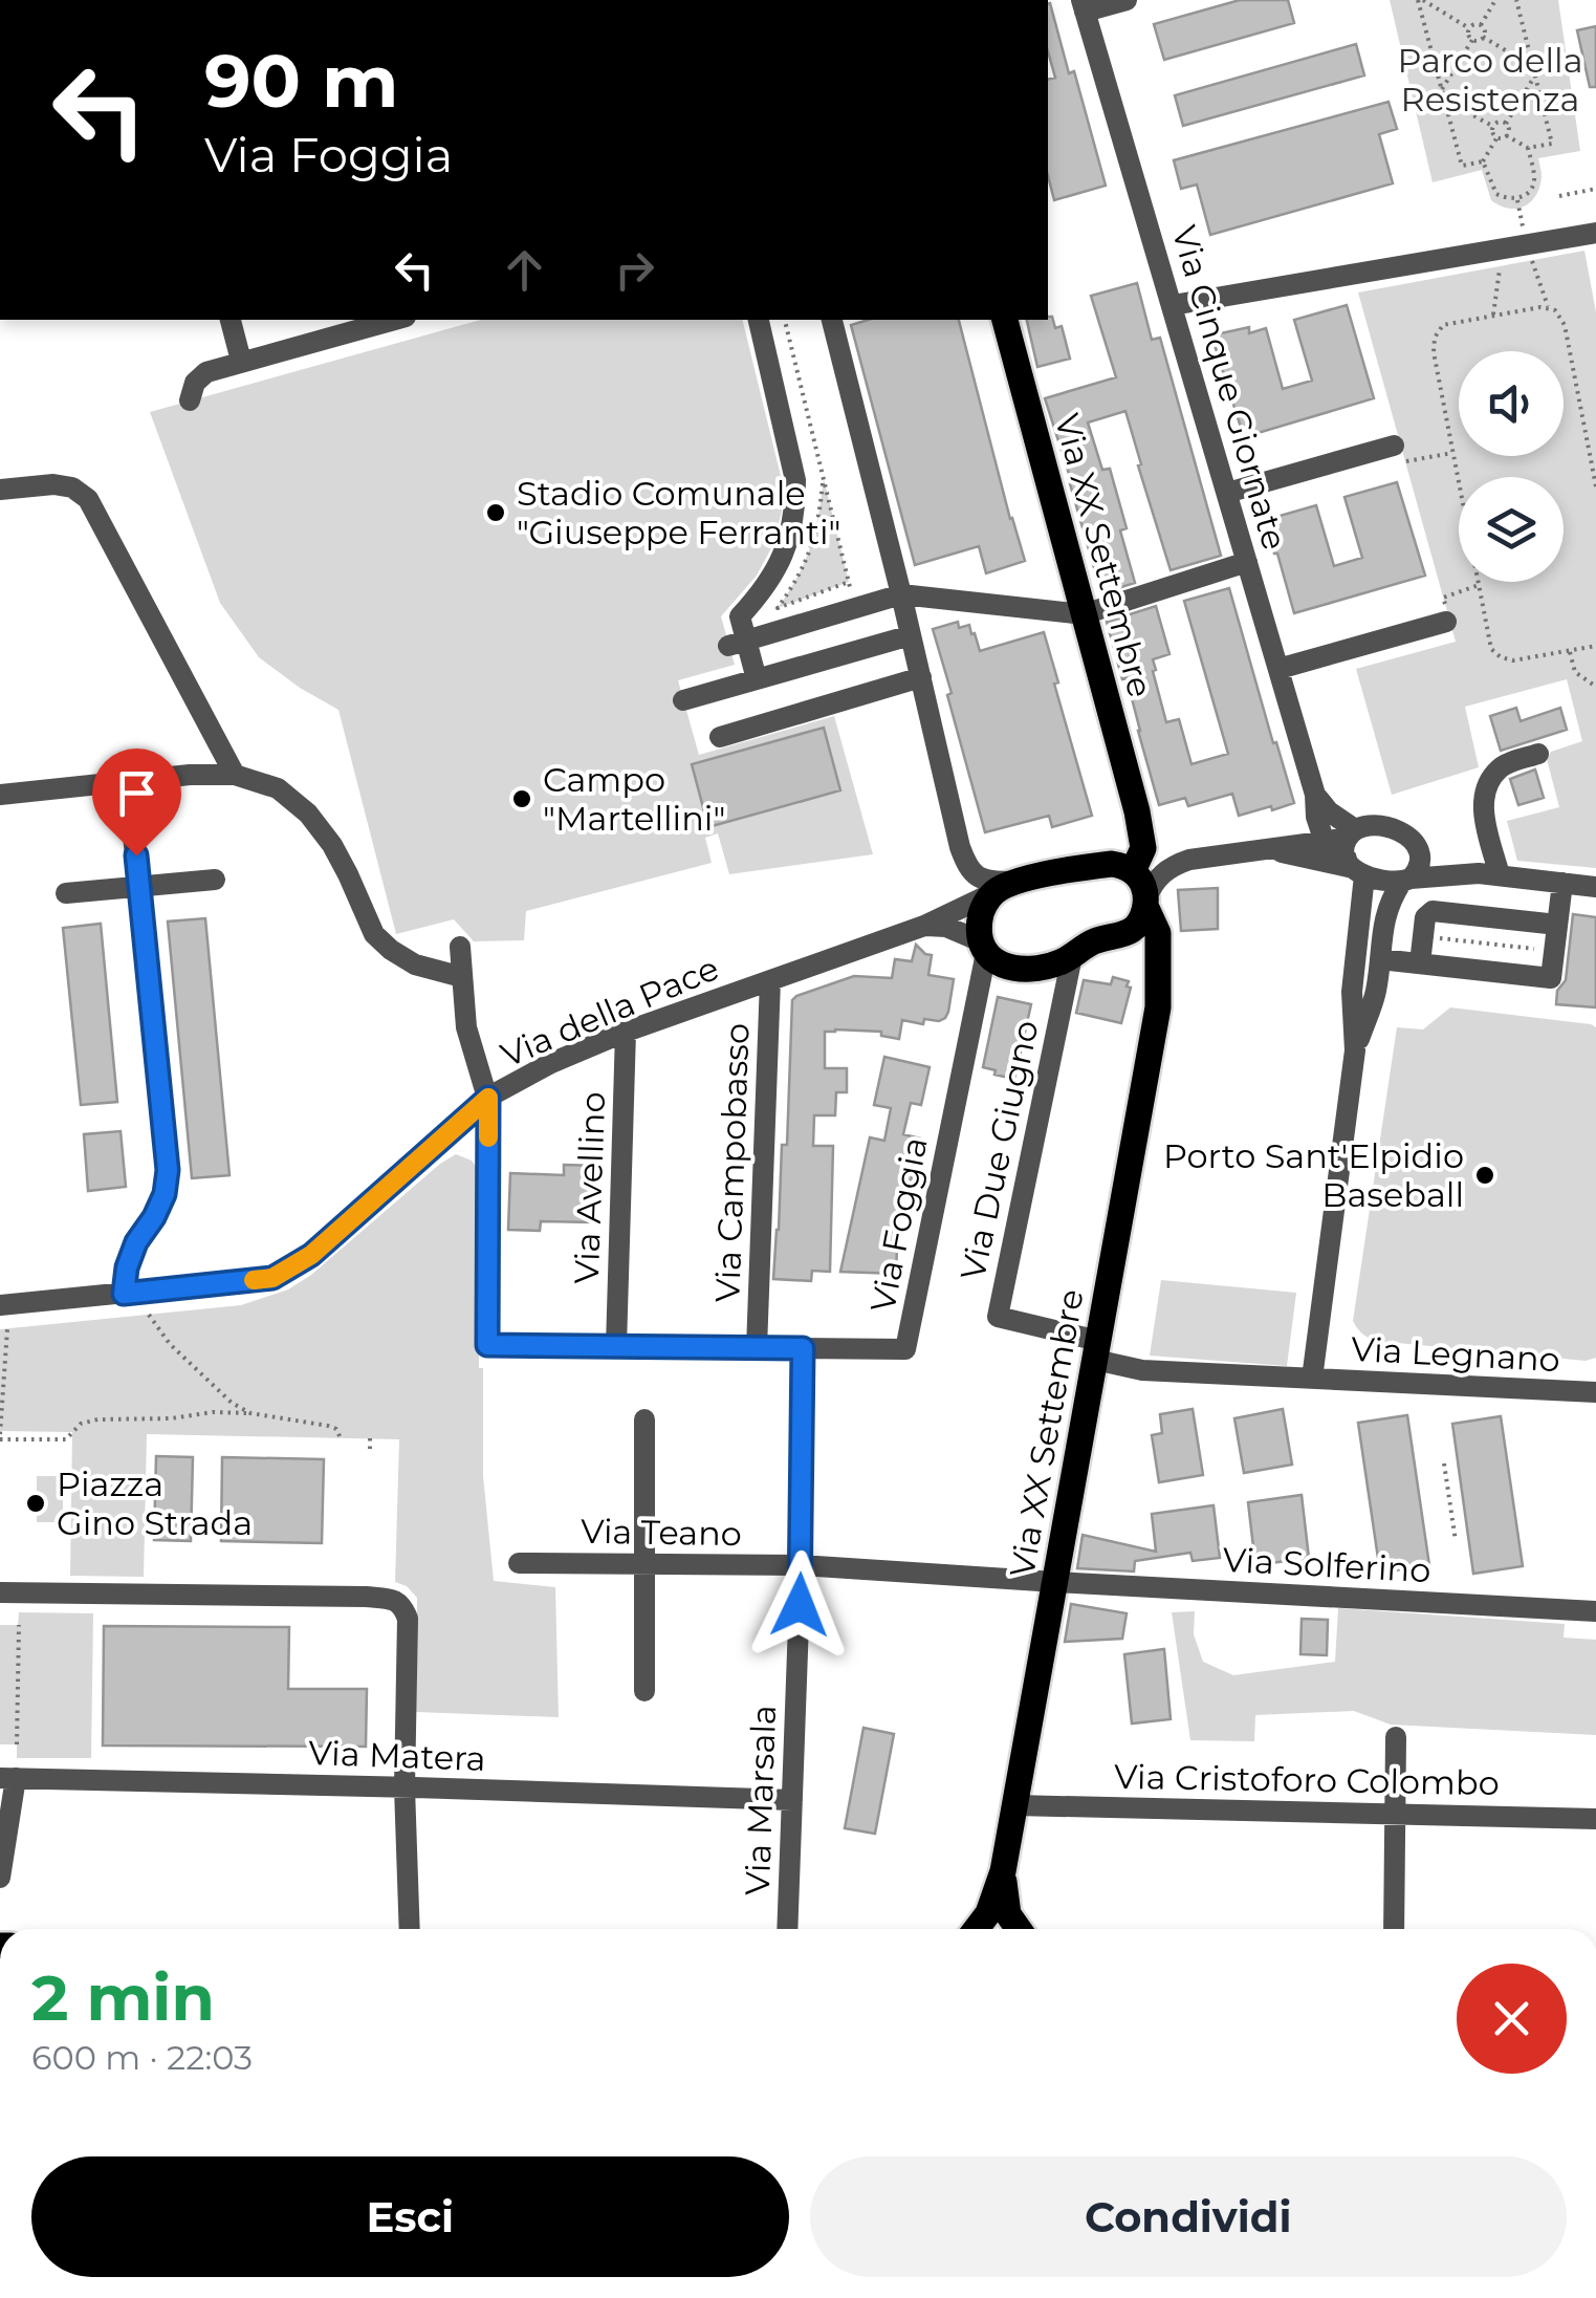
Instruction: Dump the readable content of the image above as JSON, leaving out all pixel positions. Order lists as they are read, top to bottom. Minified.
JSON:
{"streets":{"main road":["Via XX Settembre"],"street":["Via Cinque Giornate","Via della Pace","Via Due Giugno","Via Campobasso","Via Avellino","Via Foggia","Via Legnano","Via Teano","Via Solferino","Via Matera","Via Cristoforo Colombo","Via Marsala"]},"crossings":[["Via XX Settembre","Via Due Giugno"],["Via XX Settembre","Via Legnano"],["Via XX Settembre","Via Teano"],["Via XX Settembre","Via Solferino"],["Via XX Settembre","Via Cristoforo Colombo"],["Via della Pace","Via Campobasso"],["Via della Pace","Via Avellino"],["Via della Pace","Via Foggia"],["Via Due Giugno","Via Legnano"],["Via Campobasso","Via Foggia"],["Via Avellino","Via Foggia"],["Via Foggia","Via Marsala"],["Via Teano","Via Solferino"],["Via Teano","Via Marsala"],["Via Matera","Via Marsala"]],"parks":["Parco della Resistenza"],"places":["Stadio Comunale \"Giuseppe Ferranti\"","Campo \"Martellini\"","Porto Sant'Elpidio Baseball","Piazza Gino Strada"],"page":{"turn":["90 m","Via Foggia"],"heading":["2 min","600 m · 22:03"],"buttons":["Esci","Condividi"]}}
